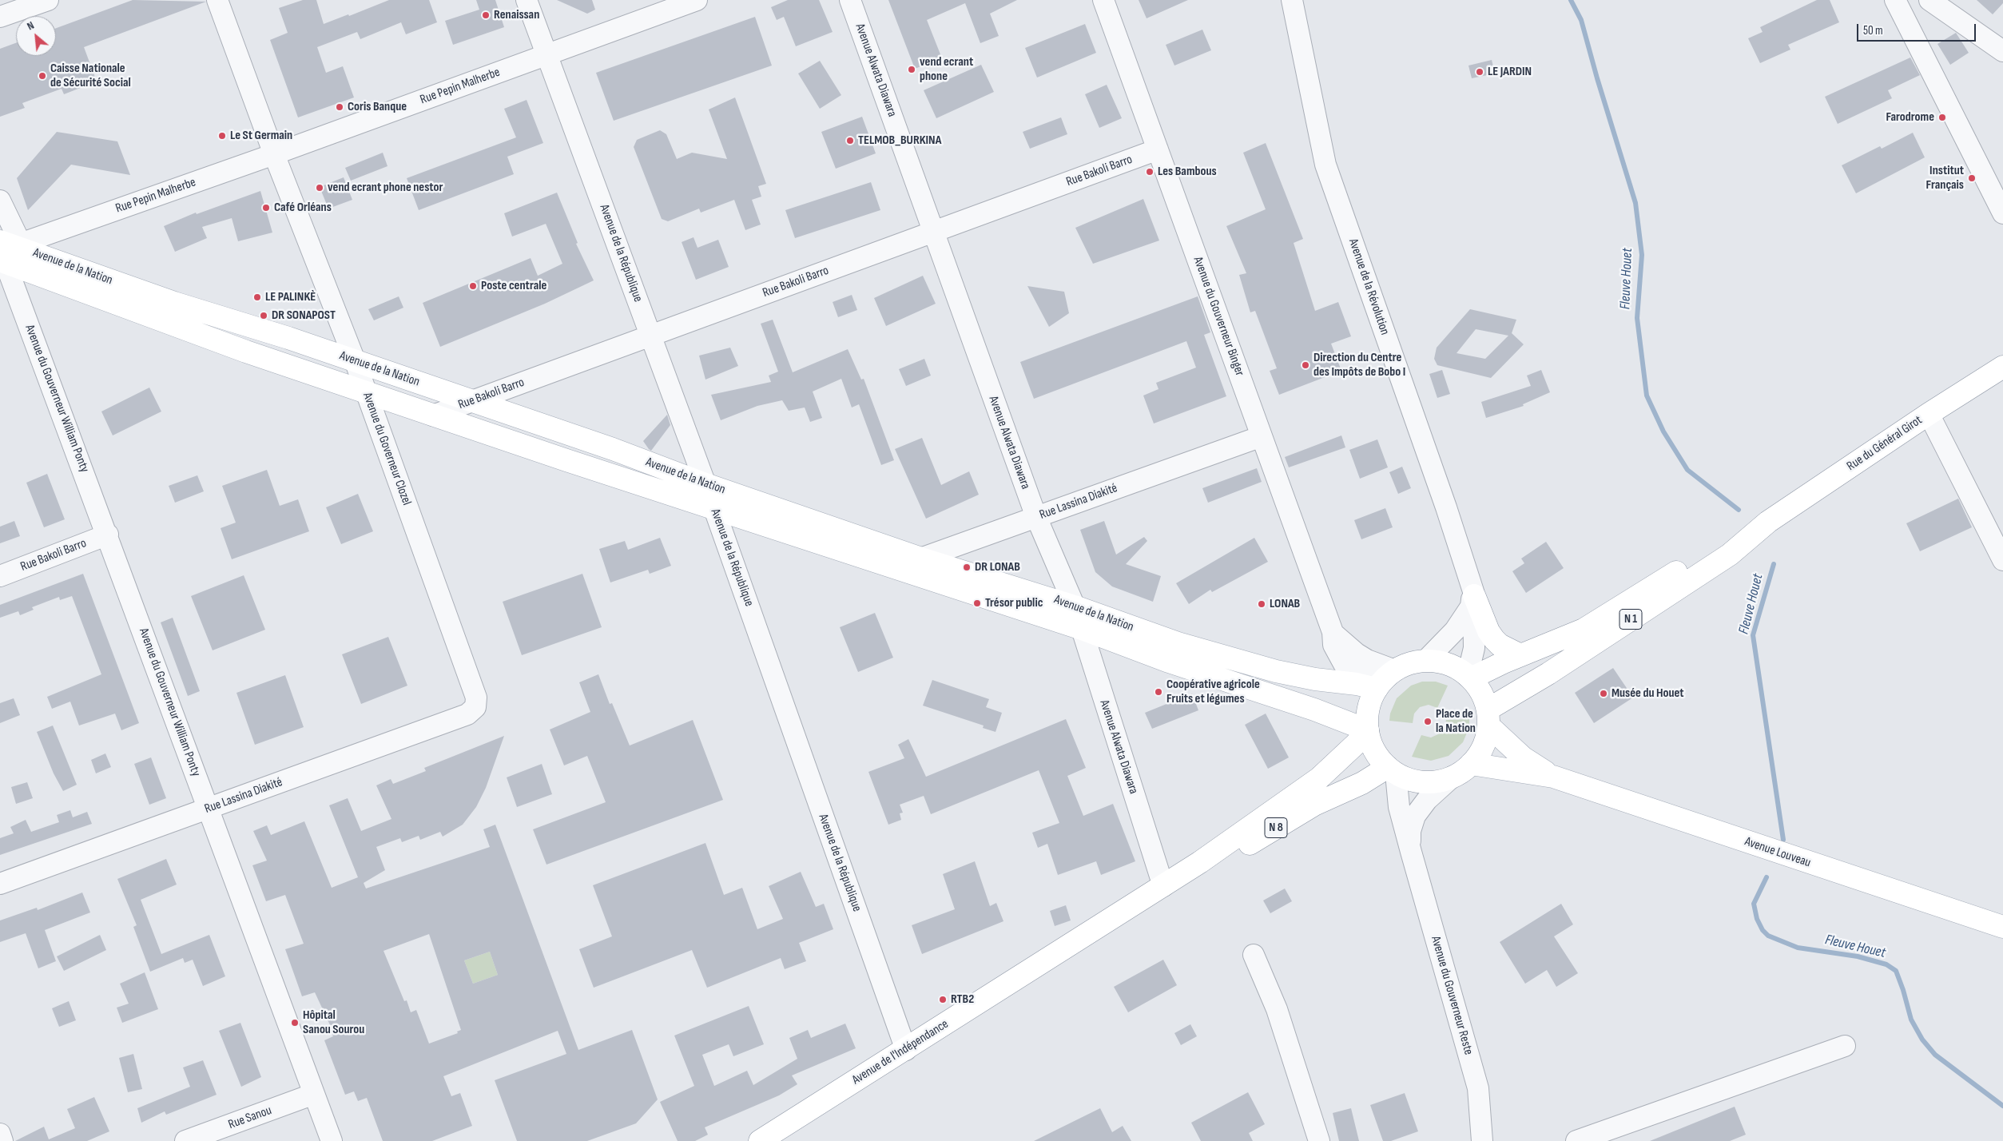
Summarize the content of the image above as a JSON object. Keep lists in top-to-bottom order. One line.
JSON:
{"streets":{"main road":["Avenue de la Nation","Rue du Général Girot","N 1","N 8","Avenue Louveau","Avenue de l'Indépendance"],"street":["Avenue Alwata Diawara","Rue Pepin Malherbe","Rue Bakoli Barro","Avenue de la République","Avenue de la Révolution","Avenue du Gouverneur Binger","Avenue du Gouverneur William Ponty","Avenue du Governeur Clozel","Rue Lassina Diakité","Avenue du Gouverneur Reste","Rue Sanou"]},"crossings":[["Avenue Alwata Diawara","Rue Bakoli Barro"],["Avenue Alwata Diawara","Avenue de la Nation"],["Avenue Alwata Diawara","Rue Lassina Diakité"],["Avenue Alwata Diawara","Avenue de l'Indépendance"],["Rue Pepin Malherbe","Avenue de la République"],["Rue Pepin Malherbe","Avenue de la Nation"],["Rue Pepin Malherbe","Avenue du Gouverneur William Ponty"],["Rue Pepin Malherbe","Avenue du Governeur Clozel"],["Rue Bakoli Barro","Avenue de la République"],["Rue Bakoli Barro","Avenue de la Nation"],["Rue Bakoli Barro","Avenue du Gouverneur Binger"],["Rue Bakoli Barro","Avenue du Gouverneur William Ponty"],["Avenue de la République","Avenue de la Nation"],["Avenue de la République","Avenue de l'Indépendance"],["Avenue de la Nation","Avenue de la Révolution"],["Avenue de la Nation","Avenue du Gouverneur Binger"],["Avenue de la Nation","Avenue du Gouverneur William Ponty"],["Avenue de la Nation","Avenue du Governeur Clozel"],["Avenue de la Nation","Rue Lassina Diakité"],["Avenue de la Nation","N 1"],["Avenue de la Nation","Avenue Louveau"],["Avenue de la Nation","Avenue du Gouverneur Reste"],["Avenue de la Nation","Avenue de l'Indépendance"],["Avenue de la Révolution","Avenue du Gouverneur Binger"],["Avenue de la Révolution","N 1"],["Avenue de la Révolution","Avenue Louveau"],["Avenue de la Révolution","Avenue du Gouverneur Reste"],["Avenue de la Révolution","Avenue de l'Indépendance"],["Avenue du Gouverneur Binger","Rue Lassina Diakité"],["Avenue du Gouverneur Binger","N 1"],["Avenue du Gouverneur Binger","Avenue Louveau"],["Avenue du Gouverneur Binger","Avenue du Gouverneur Reste"],["Avenue du Gouverneur Binger","Avenue de l'Indépendance"],["Avenue du Gouverneur William Ponty","Rue Lassina Diakité"],["Avenue du Gouverneur William Ponty","Rue Sanou"],["Rue du Général Girot","N 1"],["Avenue du Governeur Clozel","Rue Lassina Diakité"],["N 1","Avenue Louveau"],["N 1","Avenue du Gouverneur Reste"],["N 1","Avenue de l'Indépendance"],["Avenue Louveau","Avenue du Gouverneur Reste"],["Avenue Louveau","Avenue de l'Indépendance"],["Avenue du Gouverneur Reste","Avenue de l'Indépendance"]],"water":["Fleuve Houet"],"places":["Renaissan","vend ecrant phone","LE JARDIN","Caisse Nationale de Sécurité Social","Coris Banque","Farodrome","Le St Germain","TELMOB_BURKINA","Les Bambous","Institut Français","vend ecrant phone nestor","Café Orléans","Poste centrale","LE PALINKÈ","DR SONAPOST","Direction du Centre des Impôts de Bobo I","DR LONAB","Trésor public","LONAB","Coopérative agricole Fruits et légumes","Musée du Houet","Place de la Nation","RTB2","Hôpital Sanou Sourou"],"scale_bar":"50 m","north":"top left"}
